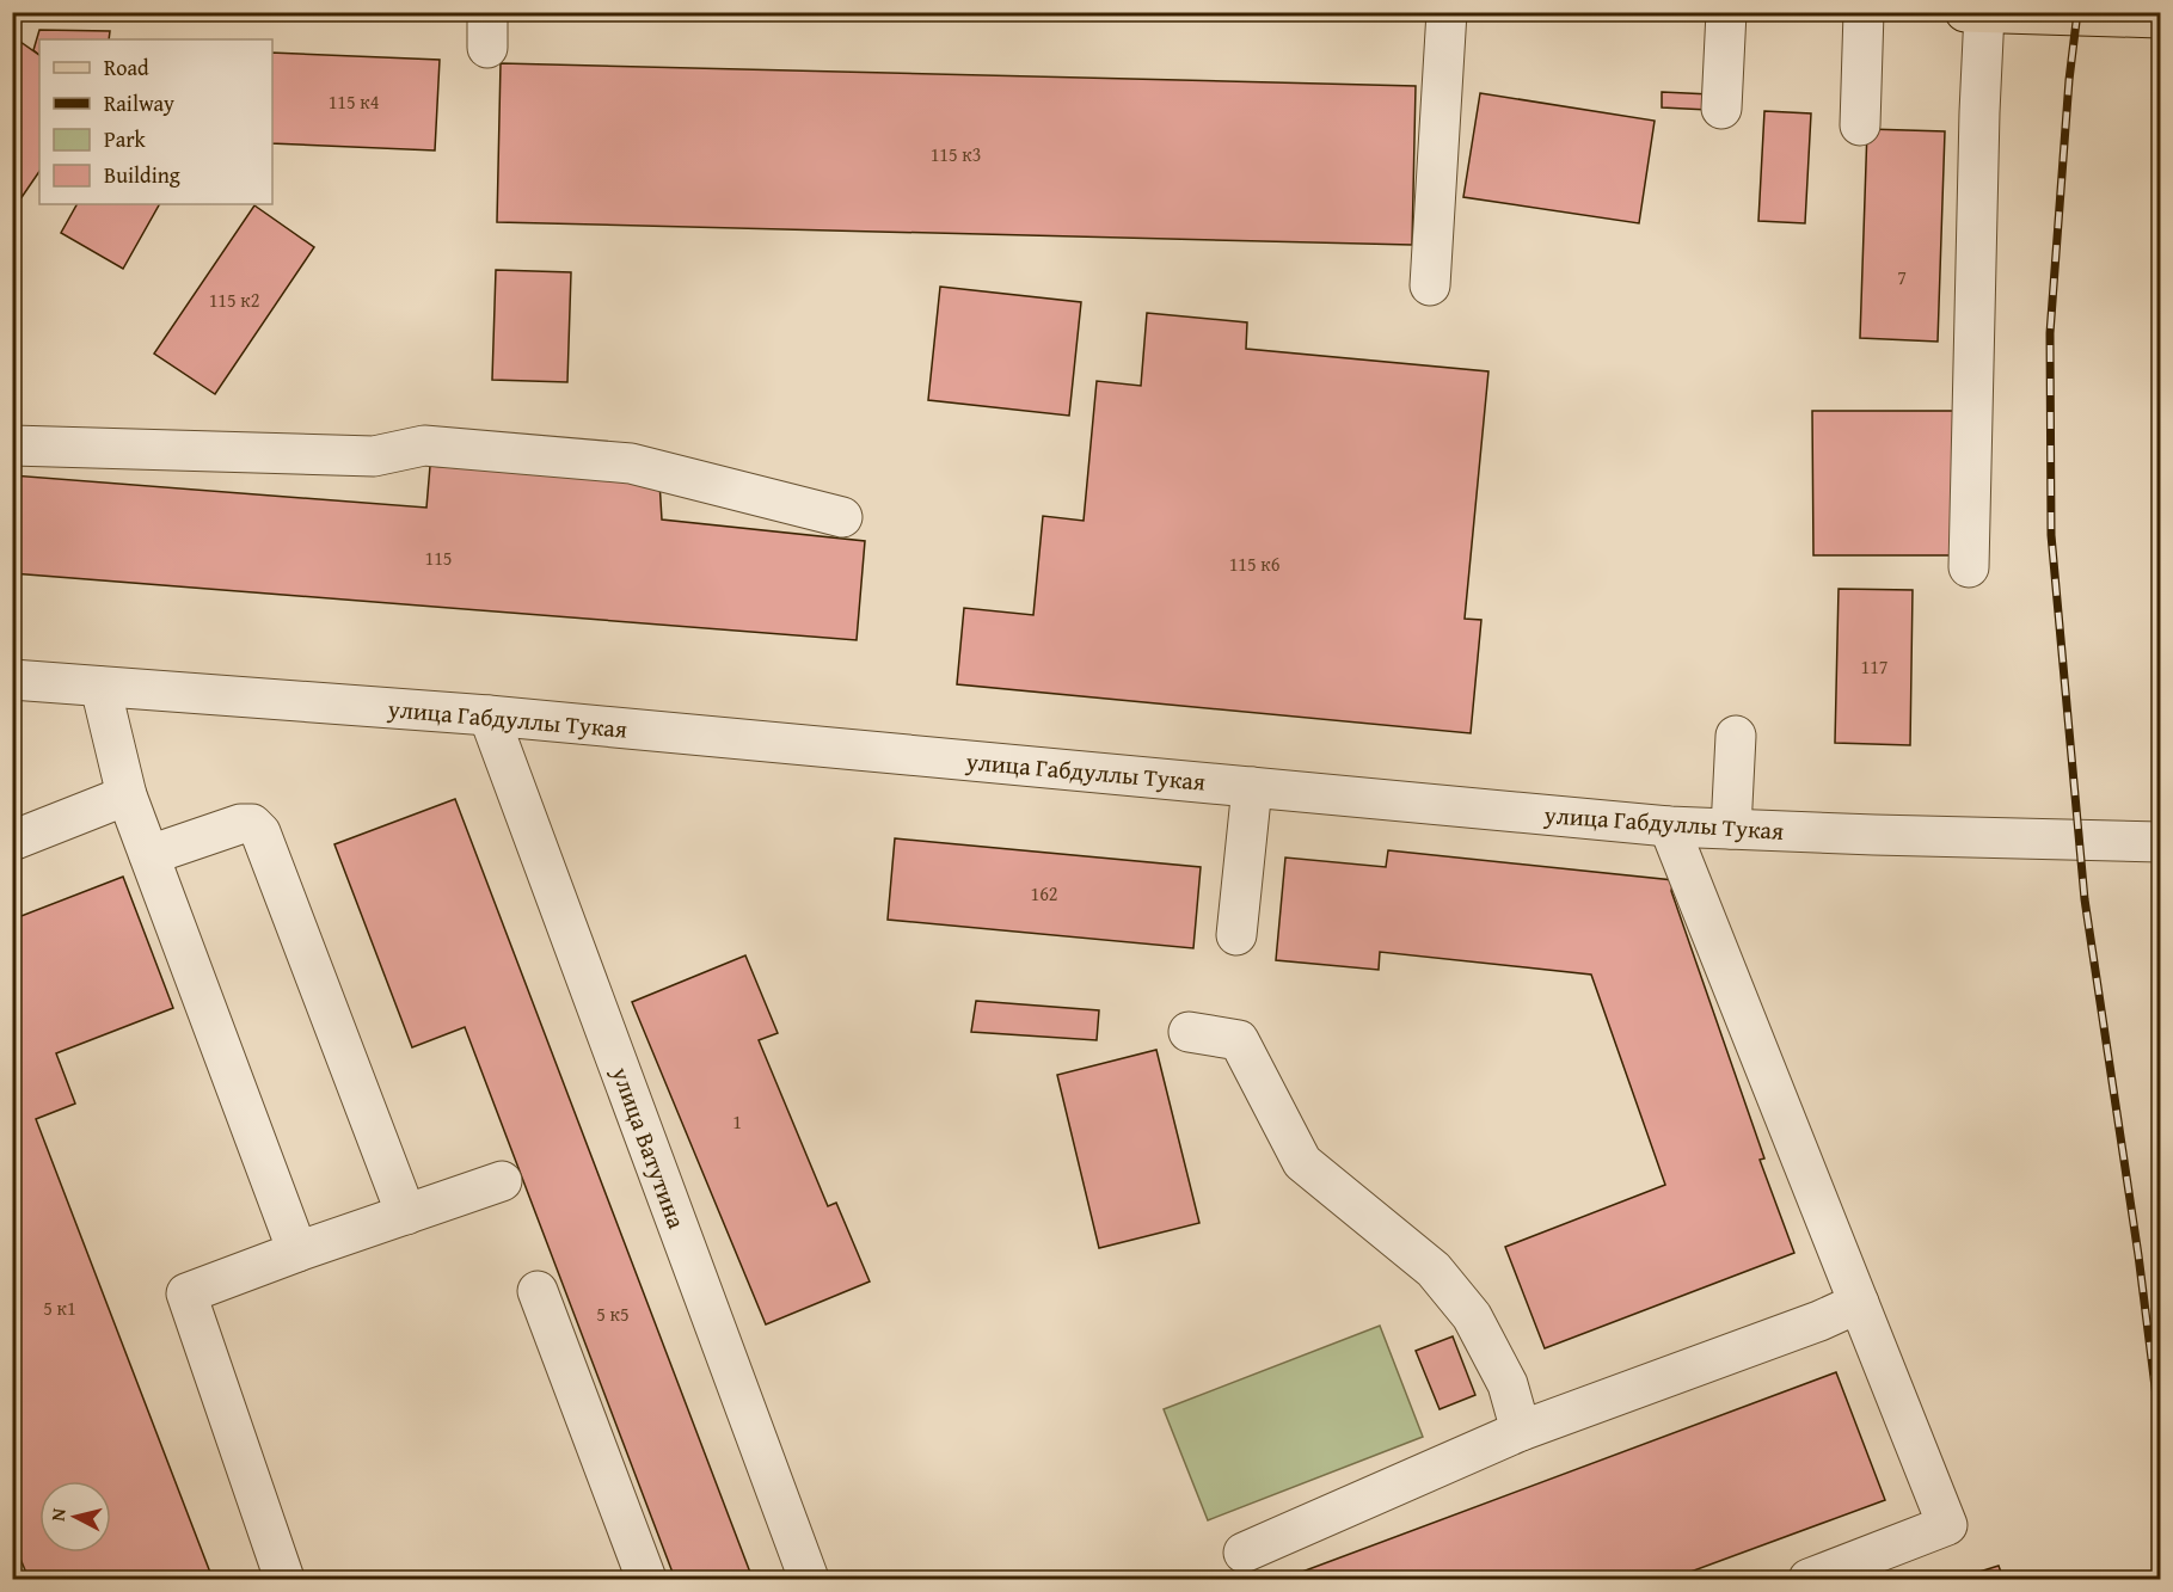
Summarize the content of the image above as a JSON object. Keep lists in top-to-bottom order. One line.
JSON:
{"streets":{"street":["улица Габдуллы Тукая","улица Ватутина"]},"crossings":[["улица Габдуллы Тукая","улица Ватутина"]],"house_numbers":["115 к4","115 к3","7","115 к2","115","115 к6","117","162","1","5 к1","5 к5"],"legend":["Road","Railway","Park","Building"],"north":"left"}
